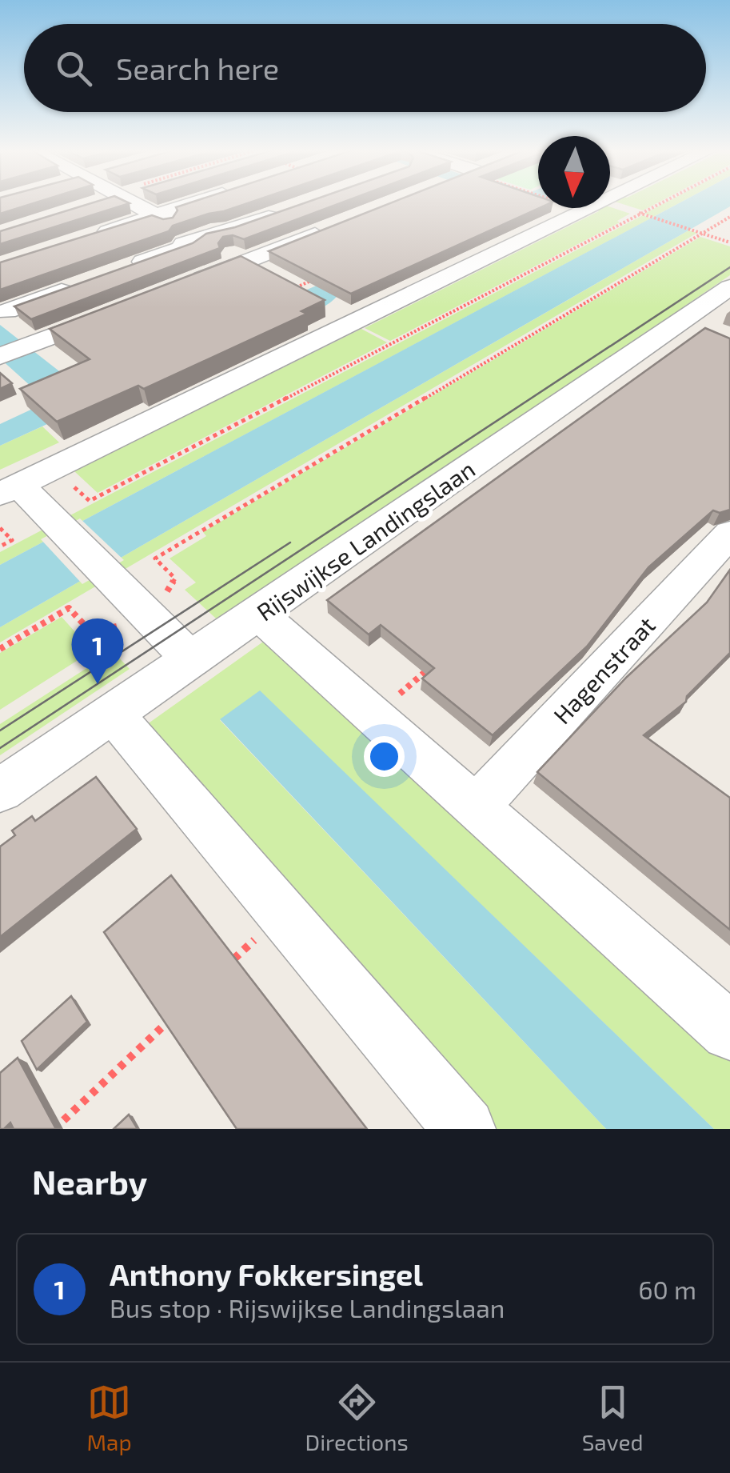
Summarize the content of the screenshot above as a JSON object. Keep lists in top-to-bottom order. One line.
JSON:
{"streets":{"street":["Rijswijkse Landingslaan","Hagenstraat"]},"north":"bottom","page":{"search":"Search here","pins":"1","heading":"Nearby","list":[{"mark":"1","name":"Anthony Fokkersingel","note":"Bus stop · Rijswijkse Landingslaan","value":"60 m"}],"nav":["Map","Directions","Saved"]}}
